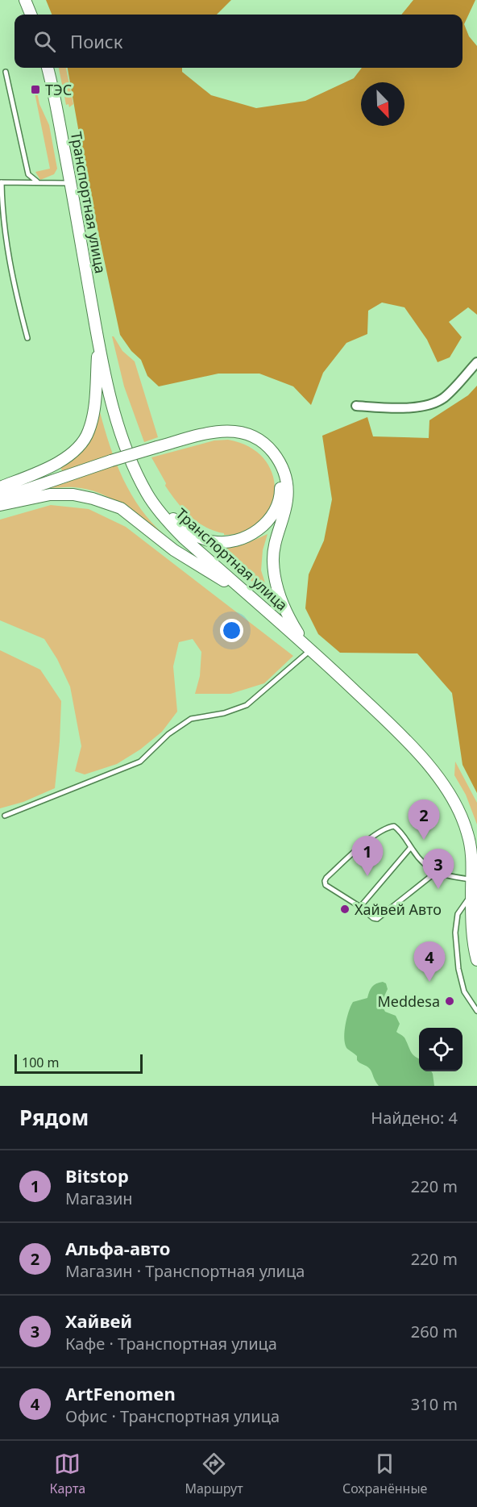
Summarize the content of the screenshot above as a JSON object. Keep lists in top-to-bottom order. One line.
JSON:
{"streets":{"main road":["Транспортная улица"]},"places":{"transit":["ТЭС"],"other":["Хайвей Авто","Meddesa"]},"scale_bar":"100 m","north":"bottom right","page":{"search":"Поиск","pins":["2","1","3","4"],"scale":"100 m","heading":["Рядом","Найдено: 4"],"list":[{"mark":"1","name":"Bitstop","note":"Магазин","value":"220 m"},{"mark":"2","name":"Альфа-авто","note":"Магазин · Транспортная улица","value":"220 m"},{"mark":"3","name":"Хайвей","note":"Кафе · Транспортная улица","value":"260 m"},{"mark":"4","name":"ArtFenomen","note":"Офис · Транспортная улица","value":"310 m"}],"nav":["Карта","Маршрут","Сохранённые"]}}
